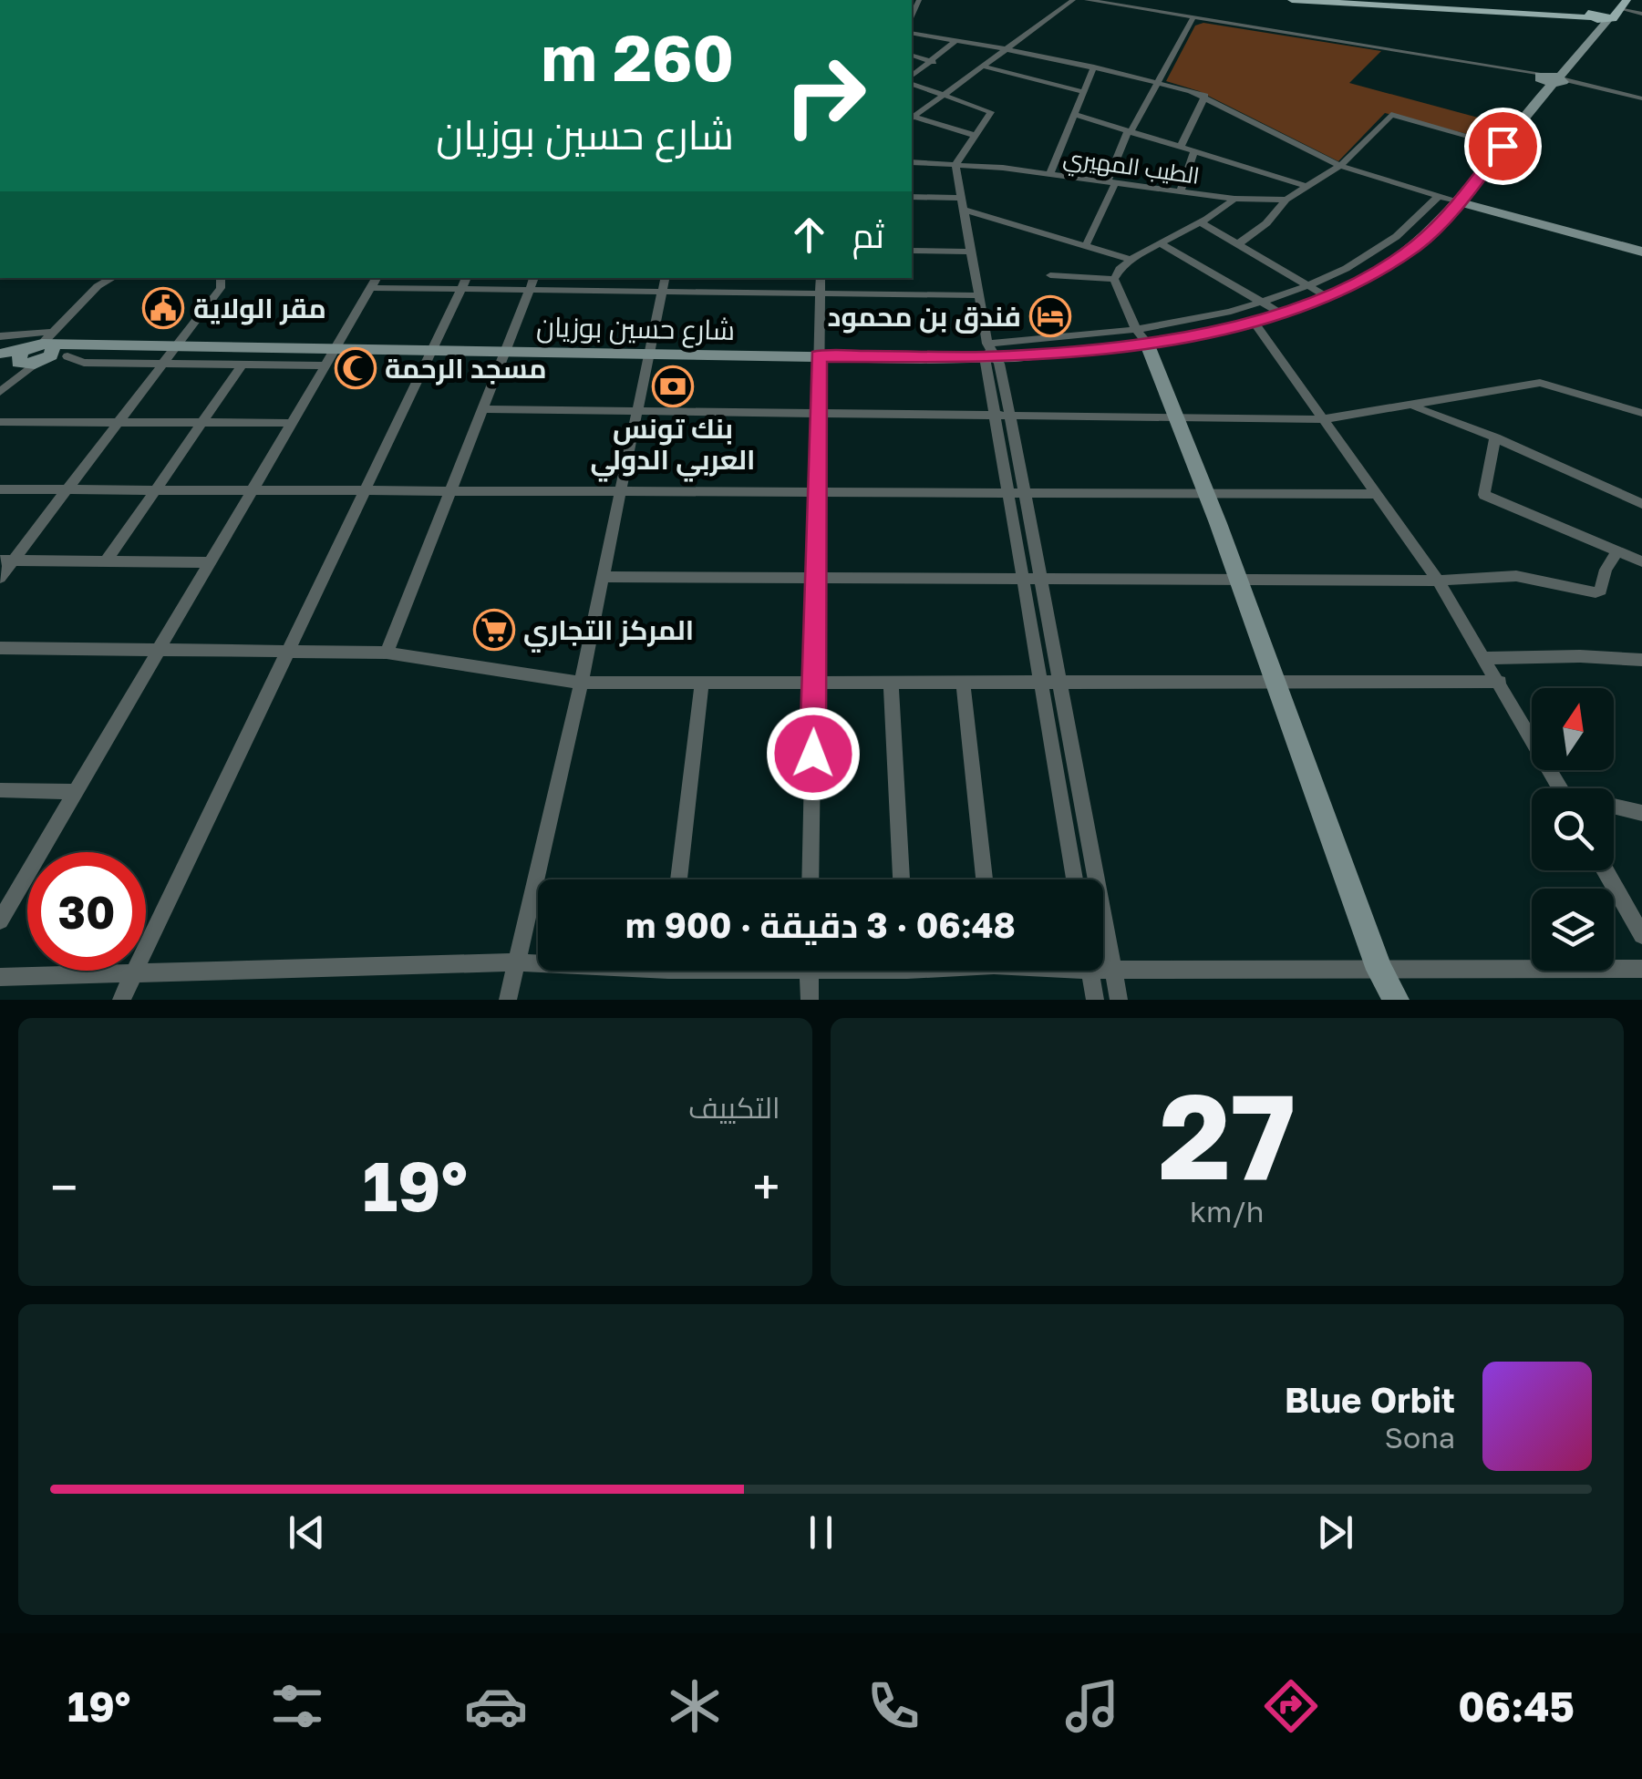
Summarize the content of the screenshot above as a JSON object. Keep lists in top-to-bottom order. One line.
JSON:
{"streets":{"main road":["شارع حسين بوزيان"],"street":["الطيب المهيري"]},"places":{"public building":["مقر الولاية"],"hotel":["فندق بن محمود"],"mosque":["مسجد الرحمة"],"bank":["بنك تونس العربي الدولي"],"supermarket":["المركز التجاري"]},"north":"top","page":{"turn":["260 m","شارع حسين بوزيان"],"then":"ثم","limit":"30","trip":"06:48 · 3 دقيقة · 900 m","tile":[["27","km/h"],"التكييف"],"heat":["−","19°","+"],"song":["Blue Orbit","Sona"],"tabs":["06:45","19°"]}}
